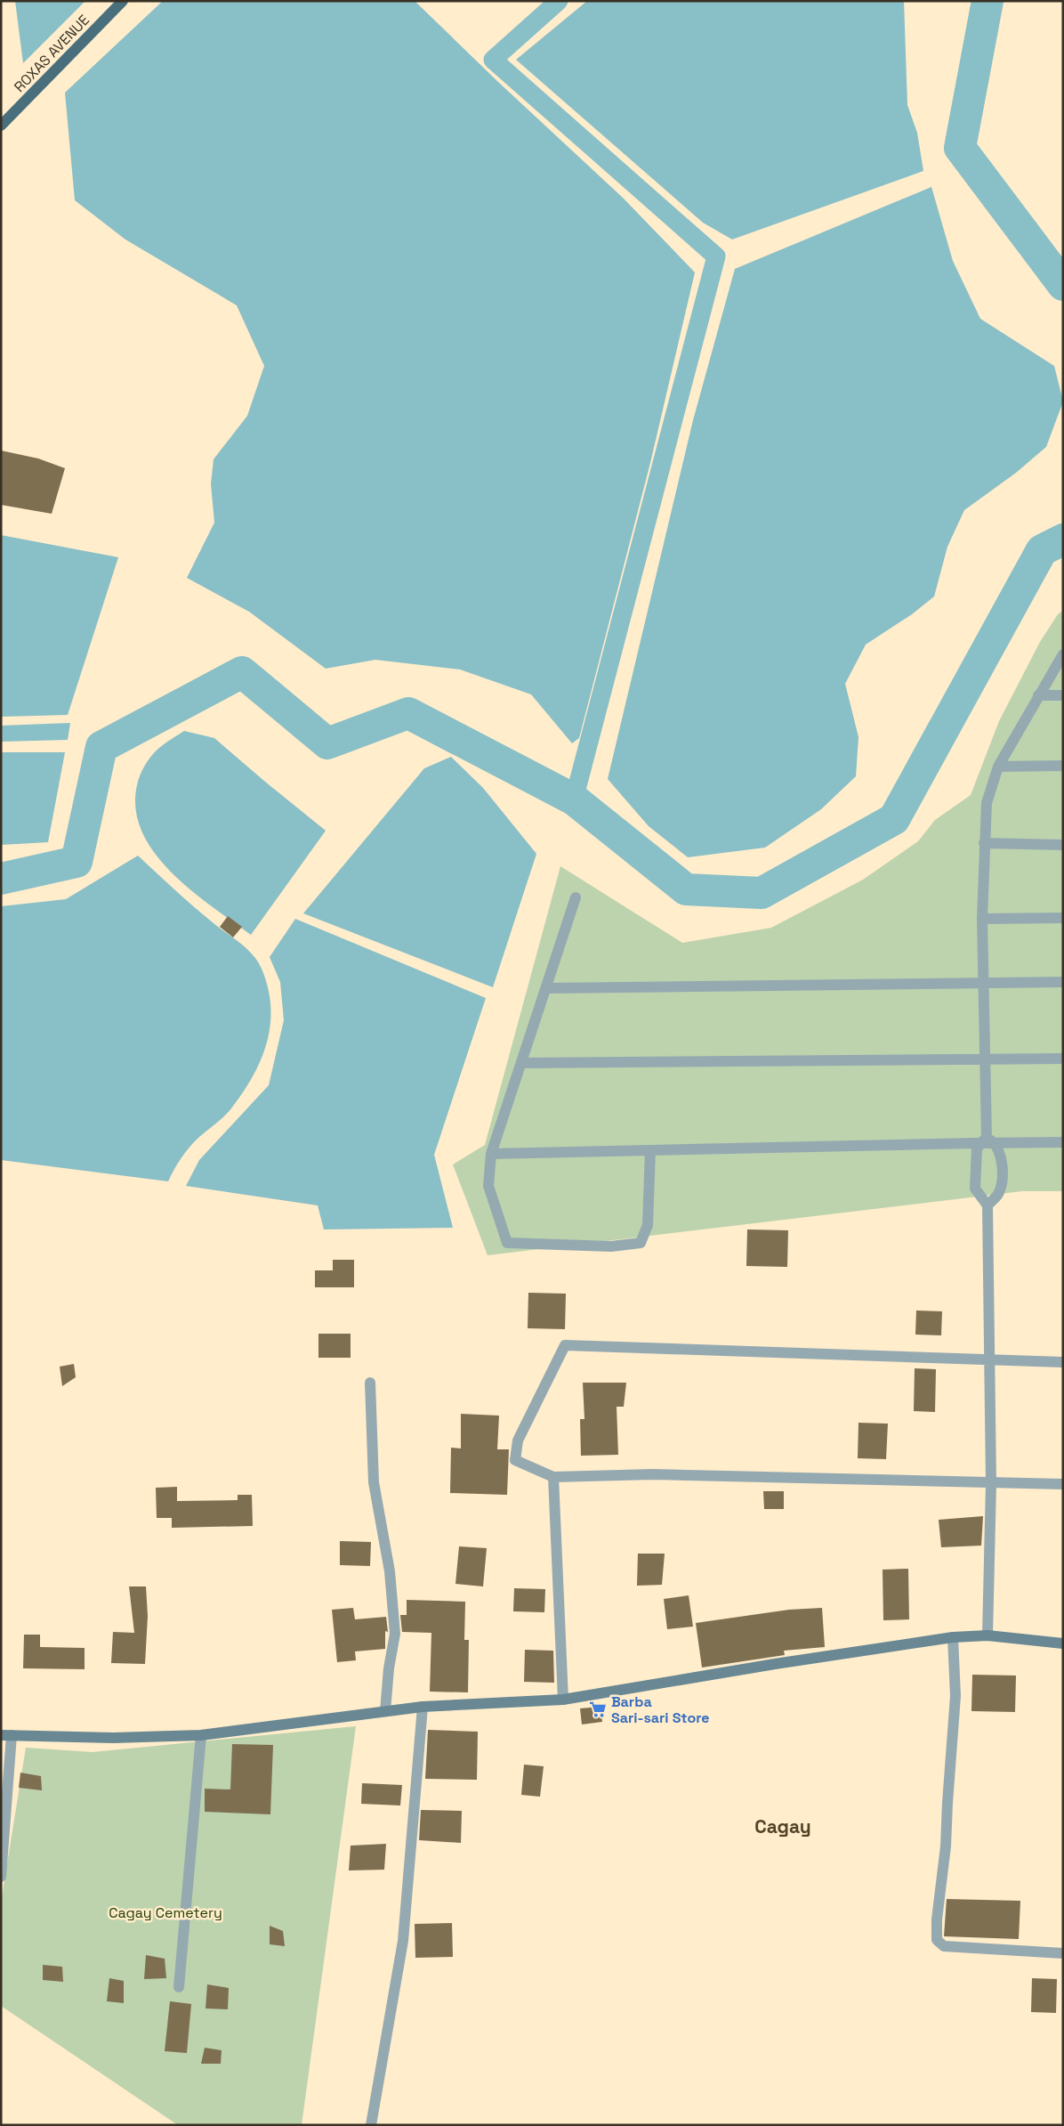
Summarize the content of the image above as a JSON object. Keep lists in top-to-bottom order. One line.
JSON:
{"streets":{"main road":["ROXAS AVENUE"]},"districts":["Cagay"],"parks":["Cagay Cemetery"],"places":{"supermarket":["Barba Sari-sari Store"]}}
